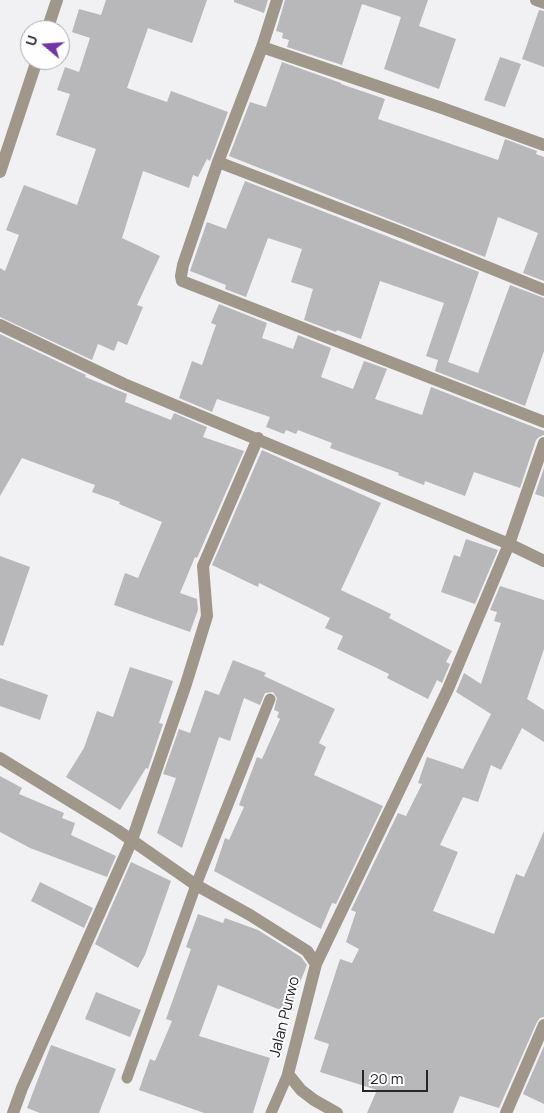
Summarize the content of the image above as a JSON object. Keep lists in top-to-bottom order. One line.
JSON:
{"streets":{"street":["Jalan Purwo"]},"scale_bar":"20 m","north":"left"}
